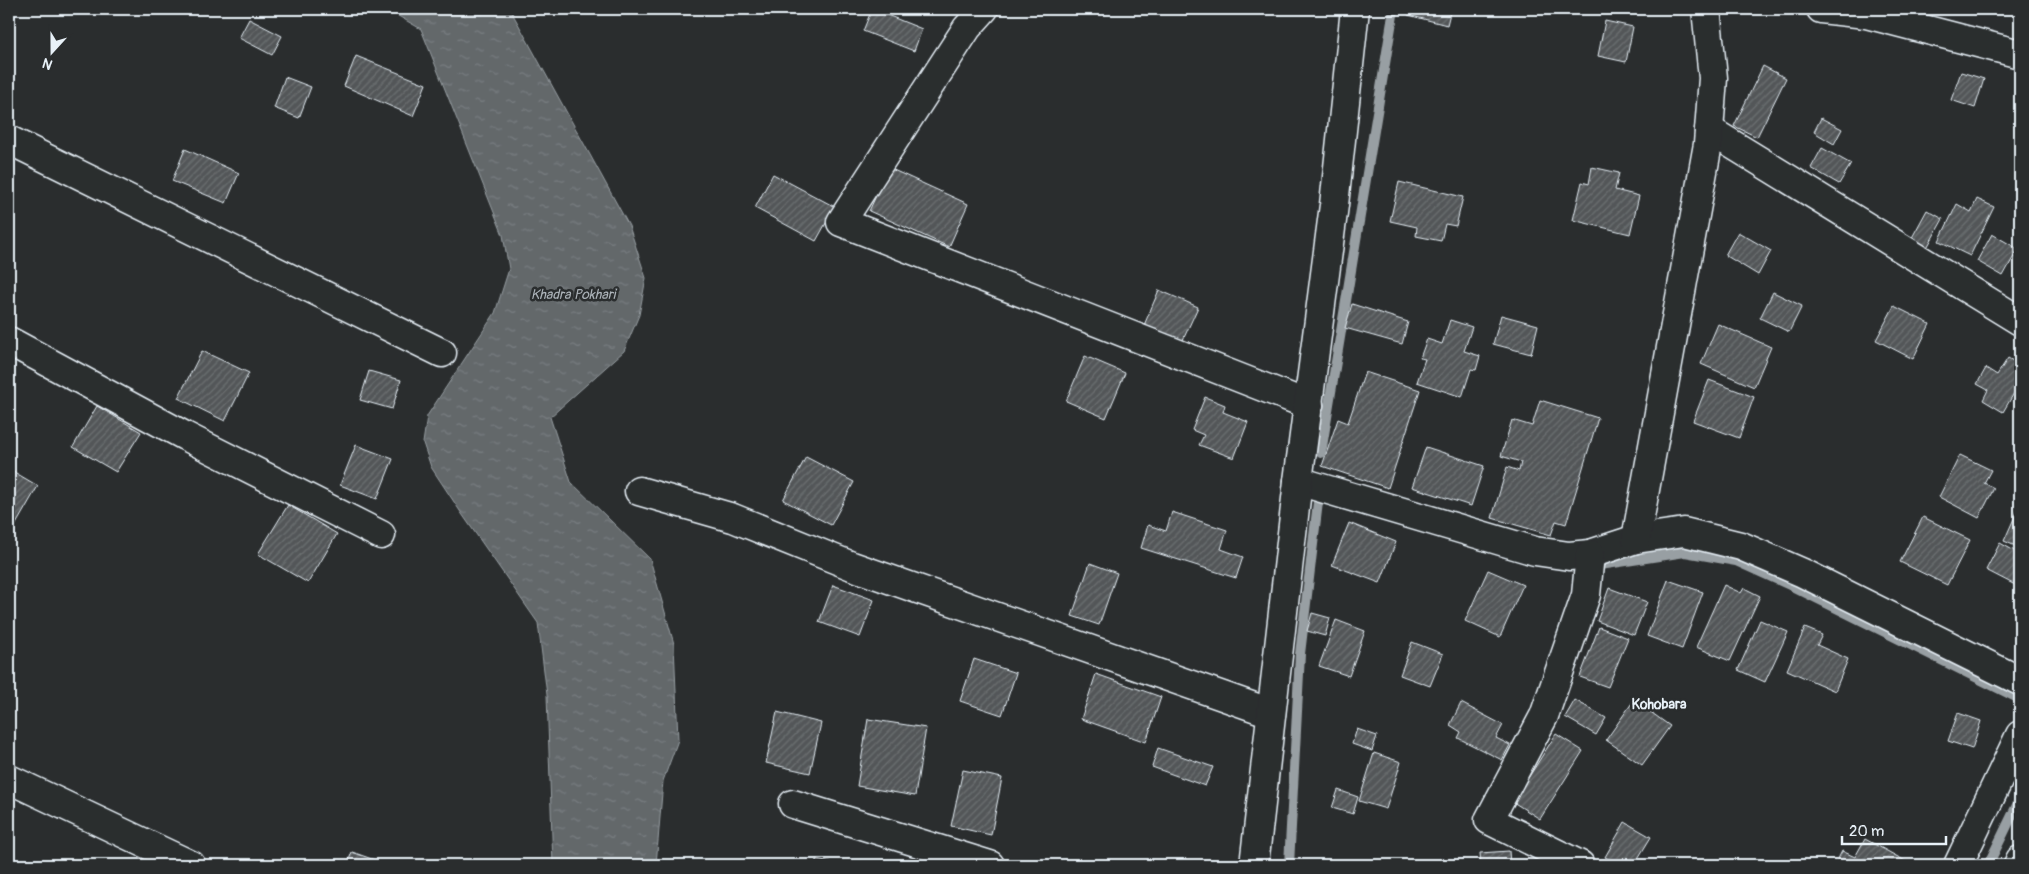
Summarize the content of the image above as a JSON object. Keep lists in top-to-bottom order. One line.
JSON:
{"districts":["Kohobara"],"water":["Khadra Pokhari"],"scale_bar":"20 m","north":"bottom"}
